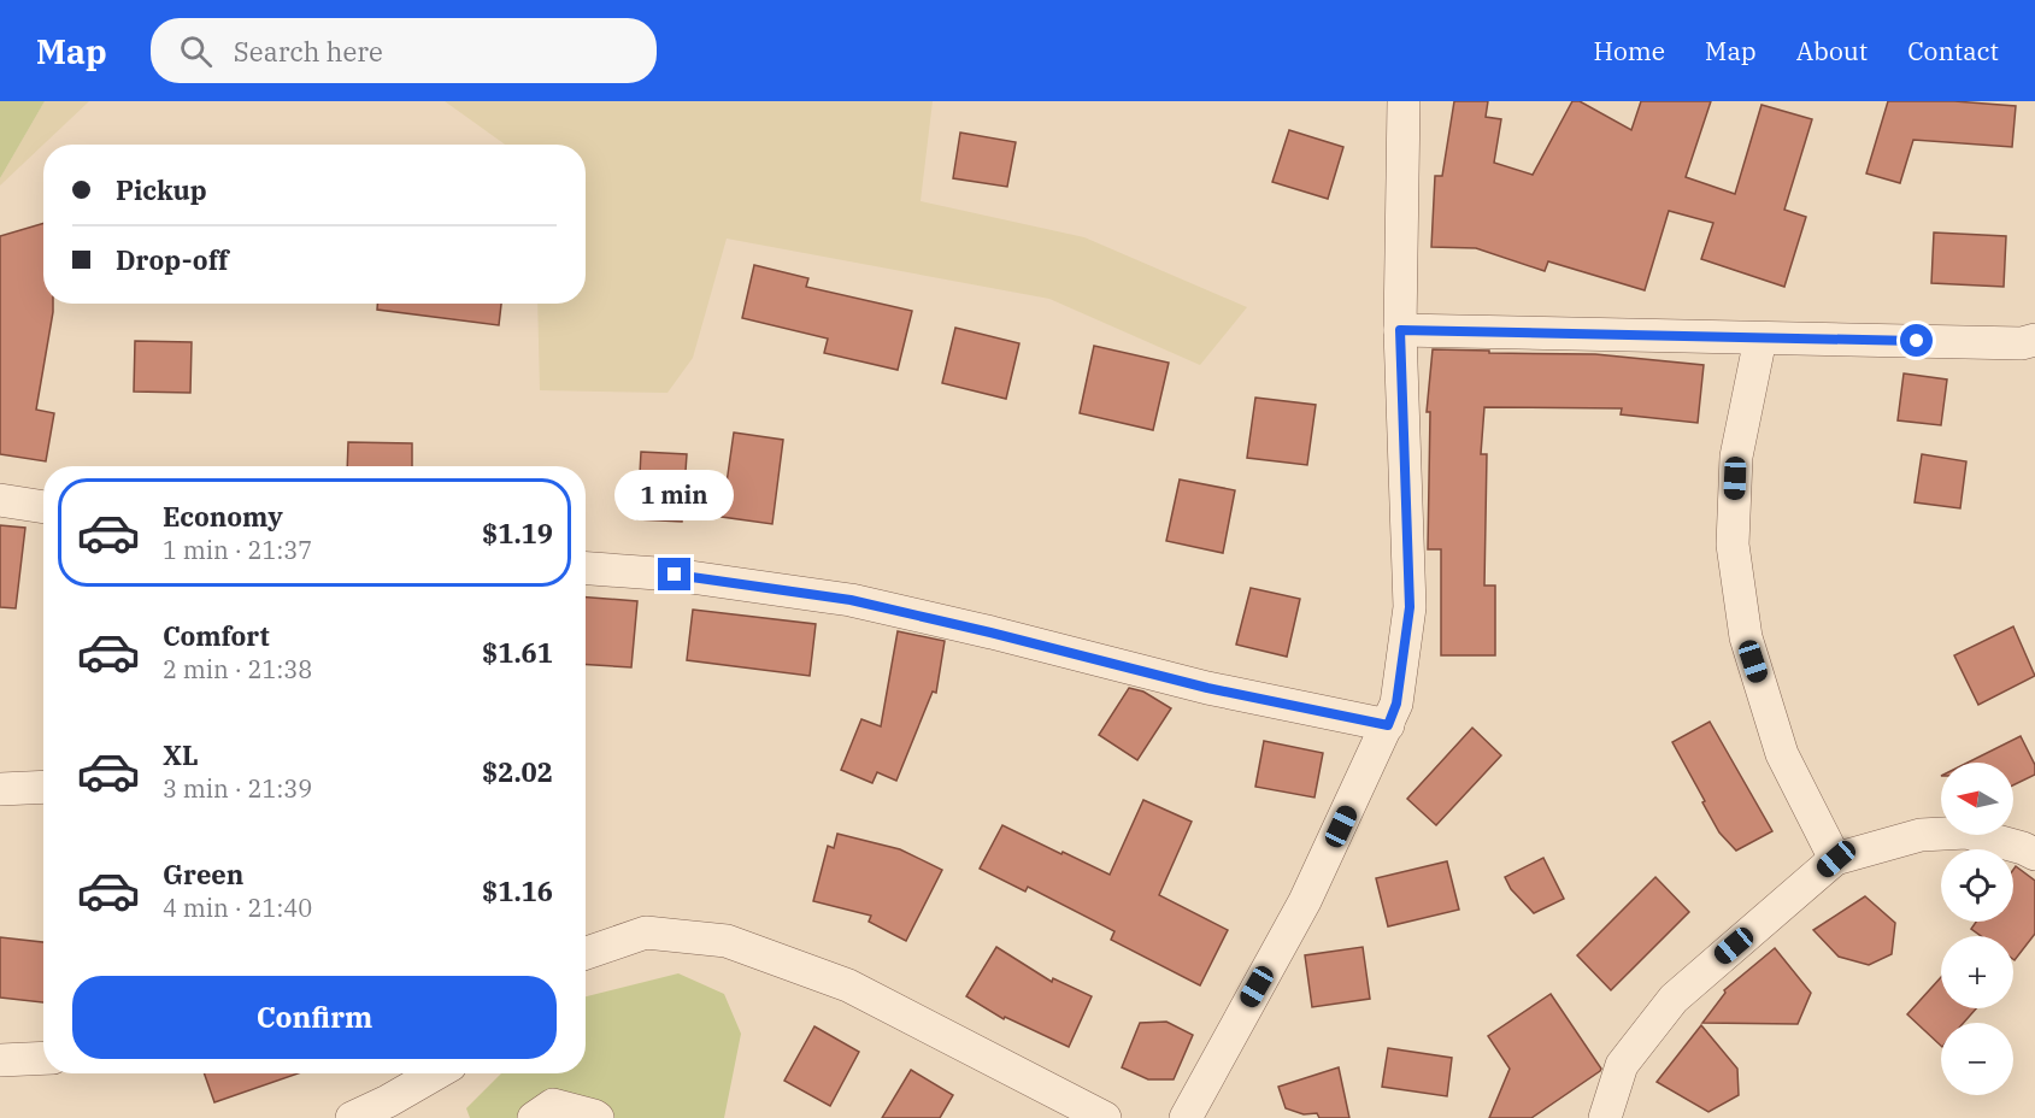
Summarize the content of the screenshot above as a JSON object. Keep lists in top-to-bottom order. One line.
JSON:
{"north":"left","page":{"header":"Map","search":"Search here","nav":["Home","Map","About","Contact"],"banner":["Pickup","Drop-off"],"bubble":"1 min","list":[{"name":"Economy","note":"1 min · 21:37","value":"$1.19"},{"name":"Comfort","note":"2 min · 21:38","value":"$1.61"},{"name":"XL","note":"3 min · 21:39","value":"$2.02"},{"name":"Green","note":"4 min · 21:40","value":"$1.16"}],"map_buttons":["+","−"],"buttons":"Confirm"}}
